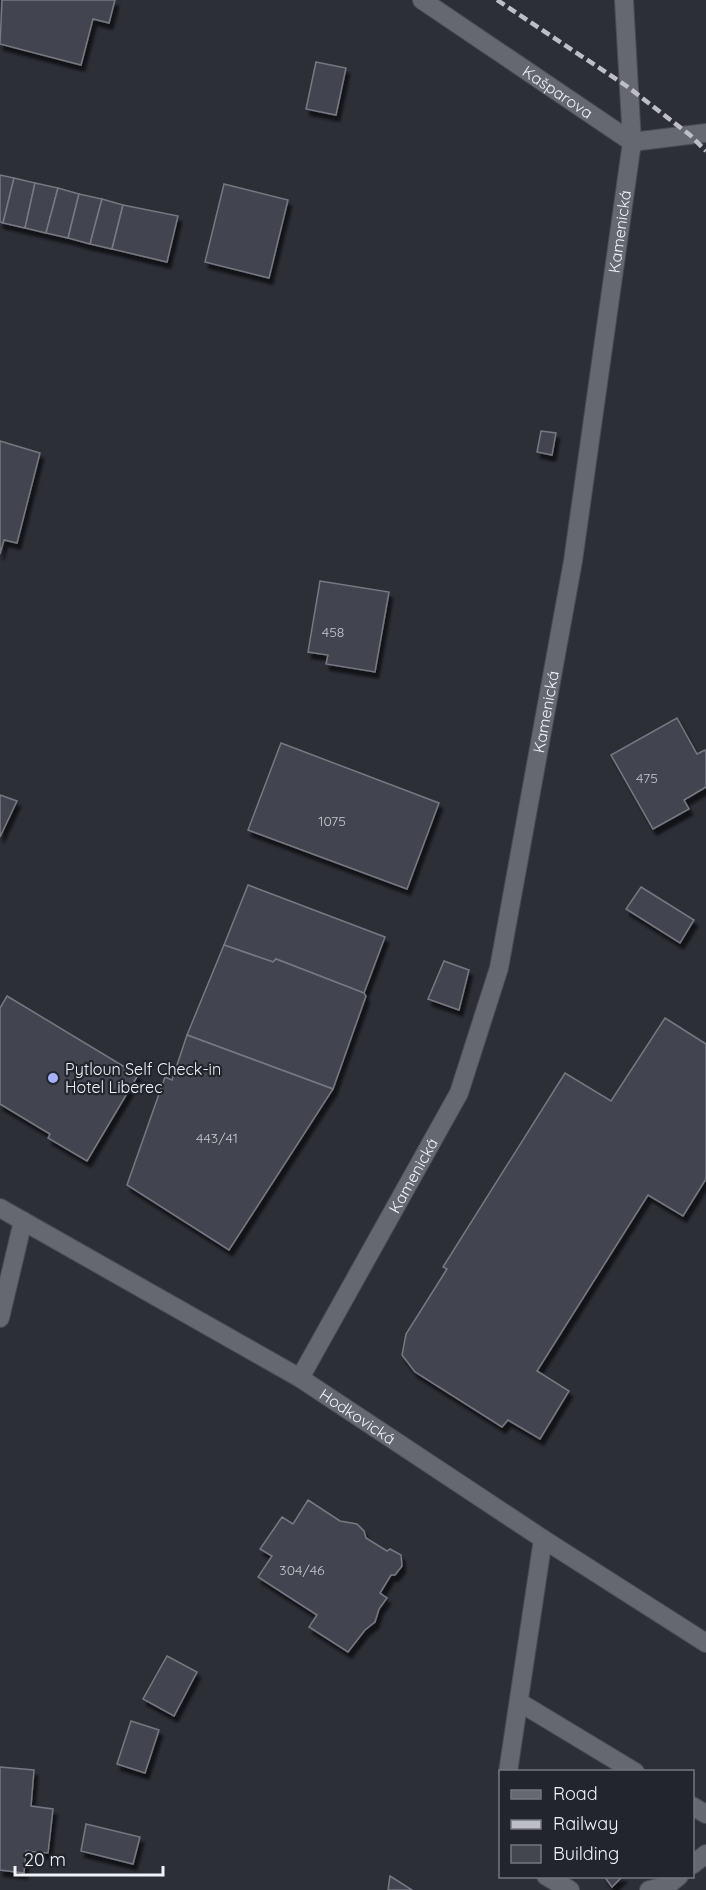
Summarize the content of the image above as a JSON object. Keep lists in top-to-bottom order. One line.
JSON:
{"streets":{"street":["Kašparova","Kamenická","Hodkovická"]},"crossings":[["Kašparova","Kamenická"],["Kamenická","Hodkovická"]],"places":["Pytloun Self Check-in Hotel Liberec"],"house_numbers":["458","475","1075","443/41","304/46"],"legend":["Road","Railway","Building"],"scale_bar":"20 m"}
